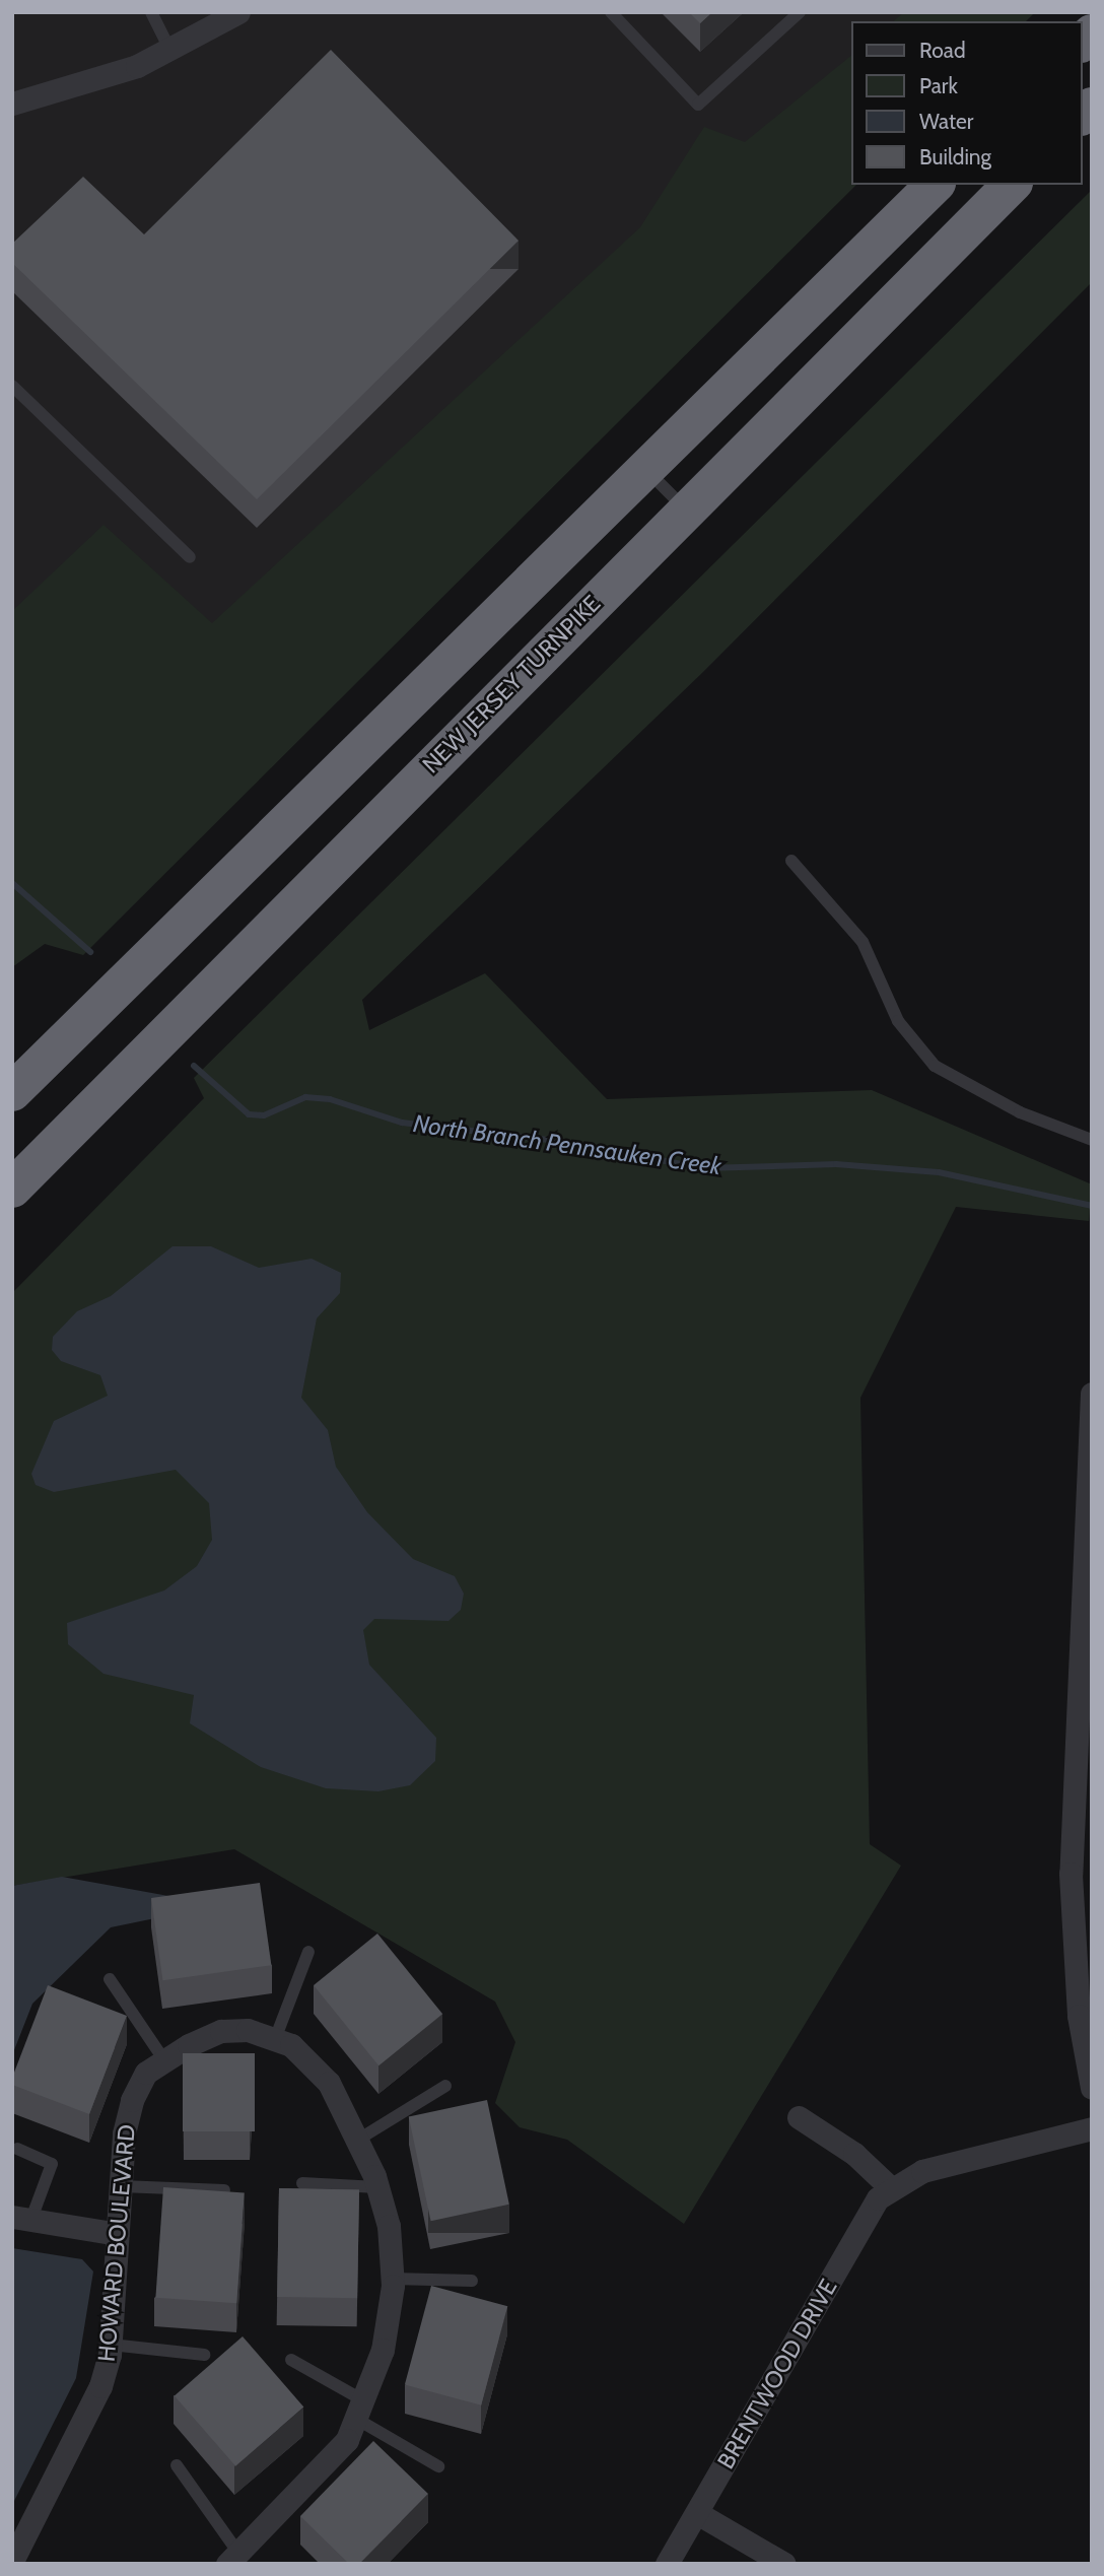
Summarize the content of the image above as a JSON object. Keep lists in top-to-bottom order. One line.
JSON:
{"streets":{"highway":["NEW JERSEY TURNPIKE"],"street":["HOWARD BOULEVARD","BRENTWOOD DRIVE"]},"water":["North Branch Pennsauken Creek"],"legend":["Road","Park","Water","Building"]}
